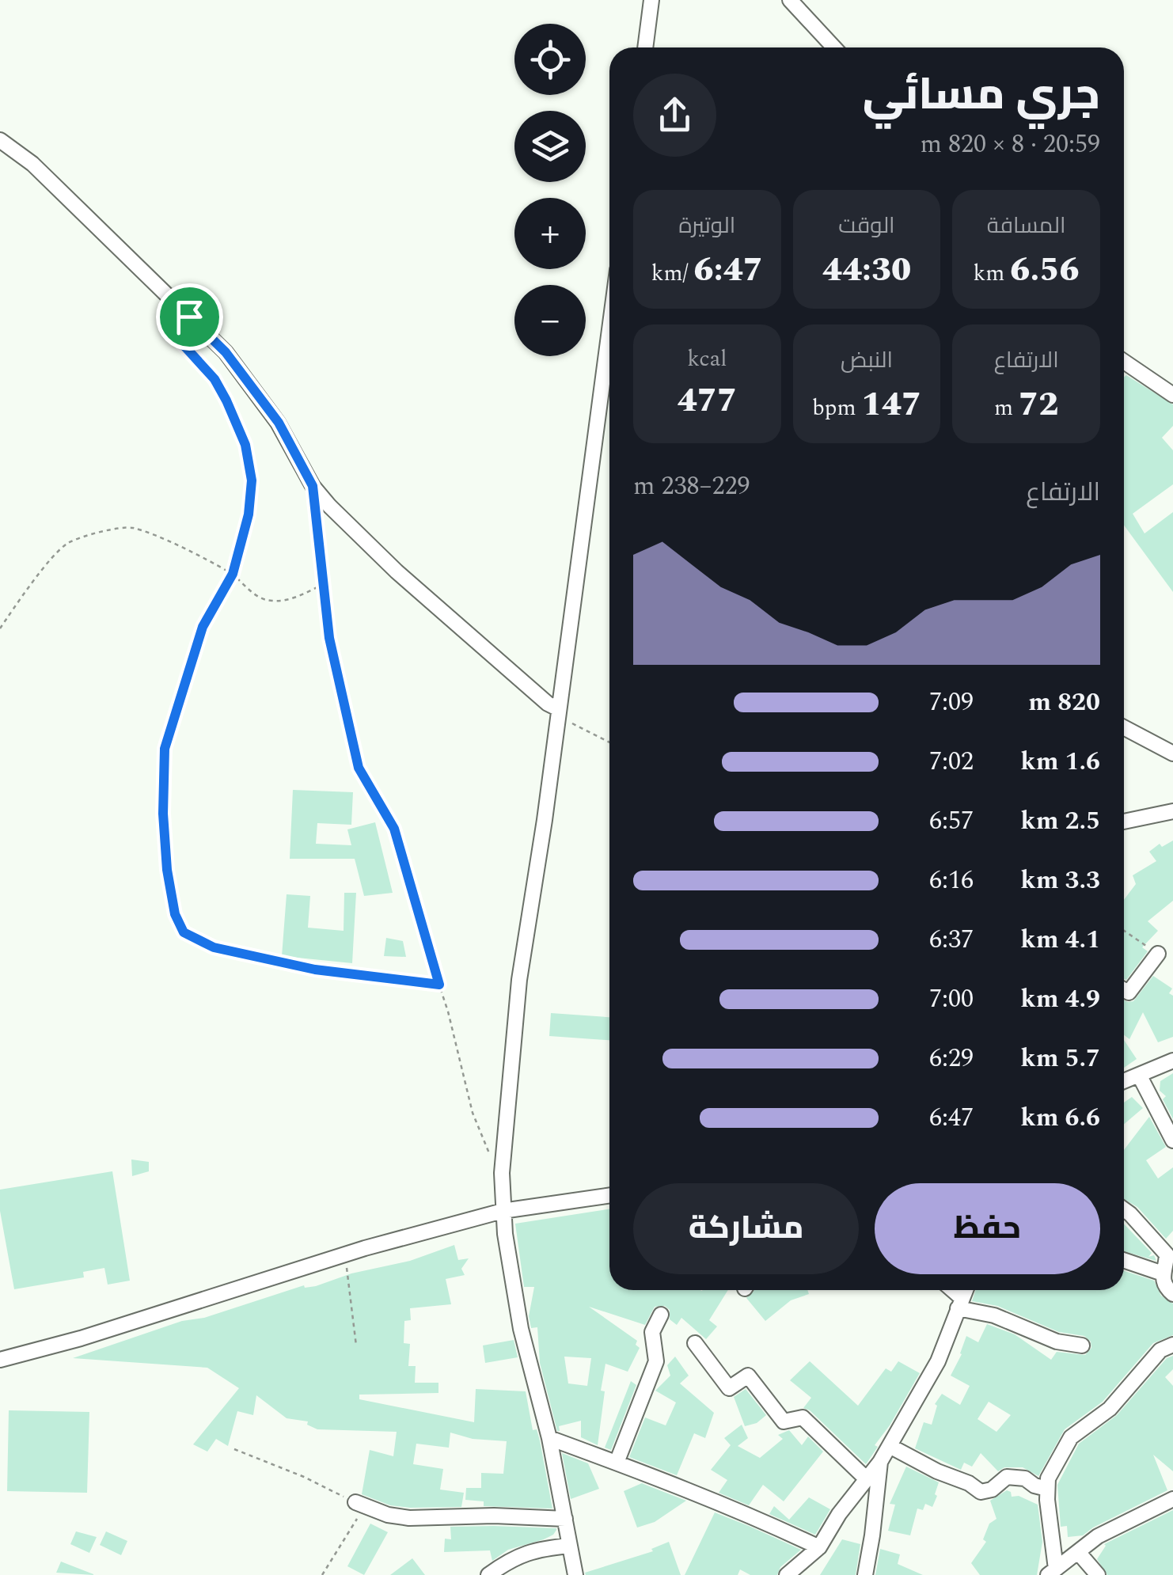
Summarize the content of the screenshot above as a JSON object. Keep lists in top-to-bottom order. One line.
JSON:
{"page":{"map_buttons":["+","−"],"heading":["جري مسائي","20:59 · 8 × 820 m"],"stats":[["المسافة","6.56 km"],["الوقت","44:30"],["الوتيرة","6:47 /km"],["الارتفاع","72 m"],["النبض","147 bpm"],["kcal","477"]],"chart":["الارتفاع","229–238 m"],"list":[{"name":"820 m","note":"7:09"},{"name":"1.6 km","note":"7:02"},{"name":"2.5 km","note":"6:57"},{"name":"3.3 km","note":"6:16"},{"name":"4.1 km","note":"6:37"},{"name":"4.9 km","note":"7:00"},{"name":"5.7 km","note":"6:29"},{"name":"6.6 km","note":"6:47"}],"buttons":["حفظ","مشاركة"]}}
